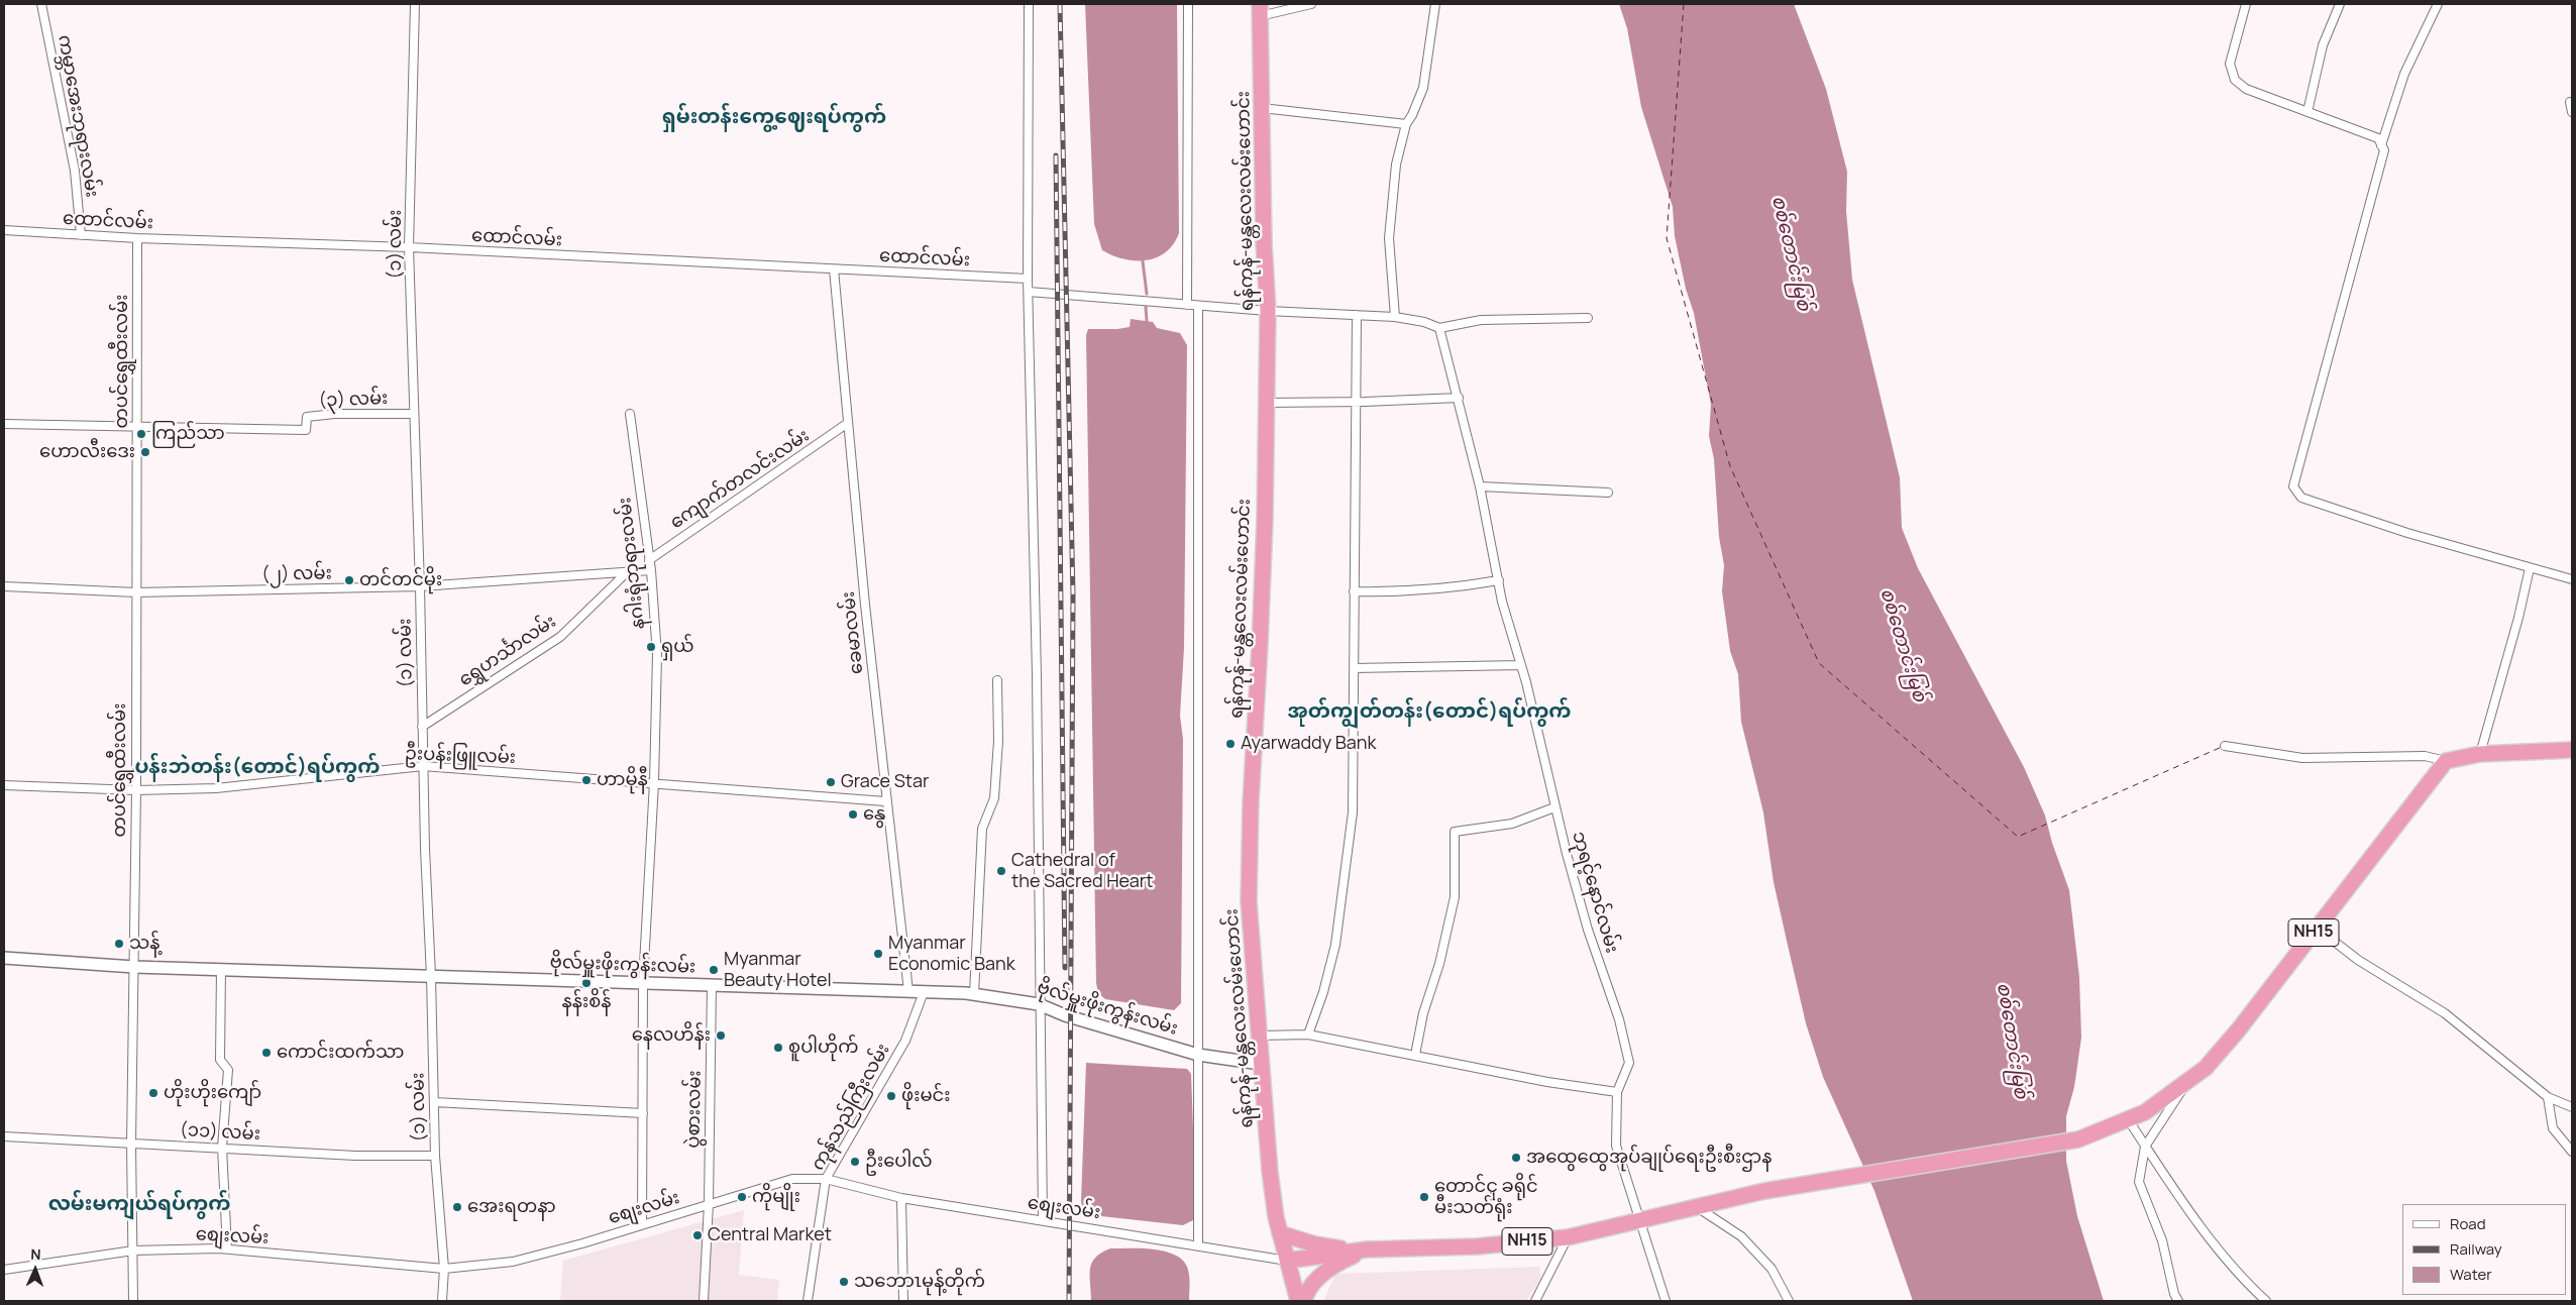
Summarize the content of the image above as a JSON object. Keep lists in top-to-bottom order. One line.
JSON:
{"streets":{"highway":["ရန်ကုန်-မန္တလေးလမ်းဟောင်း","NH15"],"street":["ကမ္ဘာအေးဘုရားလမ်း","ထောင်လမ်း","(၁) လမ်း","တပင်ရွှေထီးလမ်း","(၃) လမ်း","ကျောက်တလင်းလမ်း","နဂါးရုံဘုရားလမ်း","(၂) လမ်း","ခေမာလမ်း","ရွှေဟင်္သာလမ်း","ဦးပန်းဖြူလမ်း","ဘုရင့်နောင်လမ်း","ဗိုလ်မှူးဖိုးကွန်းလမ်း","ကုန်သည်ကြီးလမ်း","ပွဲစားလမ်း","(၁၁) လမ်း","စျေးလမ်း"]},"crossings":[["ကမ္ဘာအေးဘုရားလမ်း","ထောင်လမ်း"],["ရန်ကုန်-မန္တလေးလမ်းဟောင်း","NH15"],["ရန်ကုန်-မန္တလေးလမ်းဟောင်း","ဗိုလ်မှူးဖိုးကွန်းလမ်း"],["ရန်ကုန်-မန္တလေးလမ်းဟောင်း","စျေးလမ်း"],["ထောင်လမ်း","(၁) လမ်း"],["ထောင်လမ်း","တပင်ရွှေထီးလမ်း"],["ထောင်လမ်း","ခေမာလမ်း"],["(၁) လမ်း","(၃) လမ်း"],["(၁) လမ်း","(၂) လမ်း"],["(၁) လမ်း","ရွှေဟင်္သာလမ်း"],["(၁) လမ်း","ဦးပန်းဖြူလမ်း"],["(၁) လမ်း","ဗိုလ်မှူးဖိုးကွန်းလမ်း"],["(၁) လမ်း","(၁၁) လမ်း"],["(၁) လမ်း","စျေးလမ်း"],["တပင်ရွှေထီးလမ်း","(၃) လမ်း"],["တပင်ရွှေထီးလမ်း","(၂) လမ်း"],["တပင်ရွှေထီးလမ်း","ဦးပန်းဖြူလမ်း"],["တပင်ရွှေထီးလမ်း","ဗိုလ်မှူးဖိုးကွန်းလမ်း"],["တပင်ရွှေထီးလမ်း","(၁၁) လမ်း"],["တပင်ရွှေထီးလမ်း","စျေးလမ်း"],["ကျောက်တလင်းလမ်း","နဂါးရုံဘုရားလမ်း"],["ကျောက်တလင်းလမ်း","ခေမာလမ်း"],["နဂါးရုံဘုရားလမ်း","(၂) လမ်း"],["နဂါးရုံဘုရားလမ်း","ဦးပန်းဖြူလမ်း"],["နဂါးရုံဘုရားလမ်း","ဗိုလ်မှူးဖိုးကွန်းလမ်း"],["နဂါးရုံဘုရားလမ်း","စျေးလမ်း"],["(၂) လမ်း","ရွှေဟင်္သာလမ်း"],["ခေမာလမ်း","ဦးပန်းဖြူလမ်း"],["ခေမာလမ်း","ဗိုလ်မှူးဖိုးကွန်းလမ်း"],["ဘုရင့်နောင်လမ်း","NH15"],["NH15","စျေးလမ်း"],["ဗိုလ်မှူးဖိုးကွန်းလမ်း","ကုန်သည်ကြီးလမ်း"],["ဗိုလ်မှူးဖိုးကွန်းလမ်း","ပွဲစားလမ်း"],["ကုန်သည်ကြီးလမ်း","စျေးလမ်း"],["ပွဲစားလမ်း","စျေးလမ်း"]],"districts":["ရှမ်းတန်းကွေ့ဈေးရပ်ကွက်","အုတ်ကျွတ်တန်း(တောင်)ရပ်ကွက်","ပန်းဘဲတန်း(တောင်)ရပ်ကွက်","လမ်းမကျယ်ရပ်ကွက်"],"water":["စစ်တောင်းမြစ်"],"places":["ကြည်သာ","ဟောလီးဒေး","တင်တင်မိုး","ရှယ်","Ayarwaddy Bank","ဟာမိုနီ","Grace Star","နွေ","Cathedral of the Sacred Heart","သန့်","Myanmar Economic Bank","Myanmar Beauty Hotel","နန်းစိန်","နေလဟိန်း","စူပါဟိုက်","ကောင်းထက်သာ","ဟိုးဟိုးကျော်","ဖိုးမင်း","အထွေထွေအုပ်ချုပ်ရေးဦးစီးဌာန","ဦးပေါလ်","ကိုမျိုး","တောင်ငူ ခရိုင် မီးသတ်ရုံး","အေးရတနာ","Central Market","သဘောၤမုန့်တိုက်"],"legend":["Road","Railway","Water"],"north":"top"}
